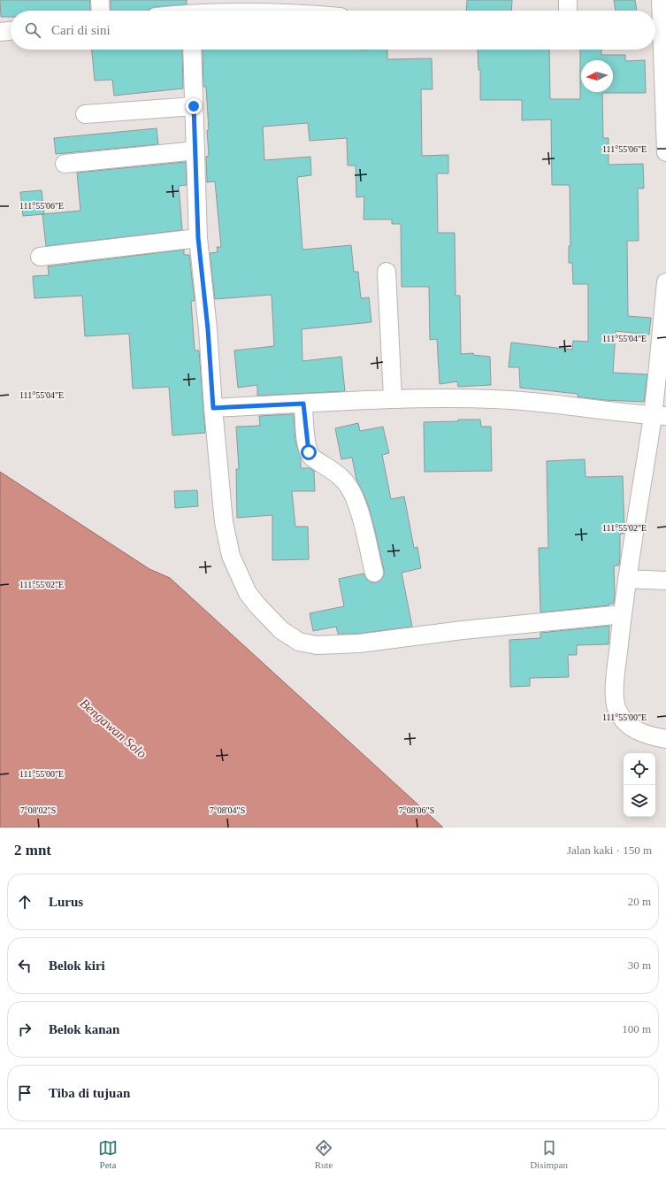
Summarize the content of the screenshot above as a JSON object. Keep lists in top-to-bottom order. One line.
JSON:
{"water":["Bengawan Solo"],"north":"left","page":{"search":"Cari di sini","heading":["2 mnt","Jalan kaki · 150 m"],"list":[["Lurus","20 m"],["Belok kiri","30 m"],["Belok kanan","100 m"],"Tiba di tujuan"],"nav":["Peta","Rute","Disimpan"]},"coordinates":["111°55'06\"E","111°55'04\"E","111°55'02\"E","111°55'00\"E","7°08'02\"S","7°08'04\"S","7°08'06\"S"]}
